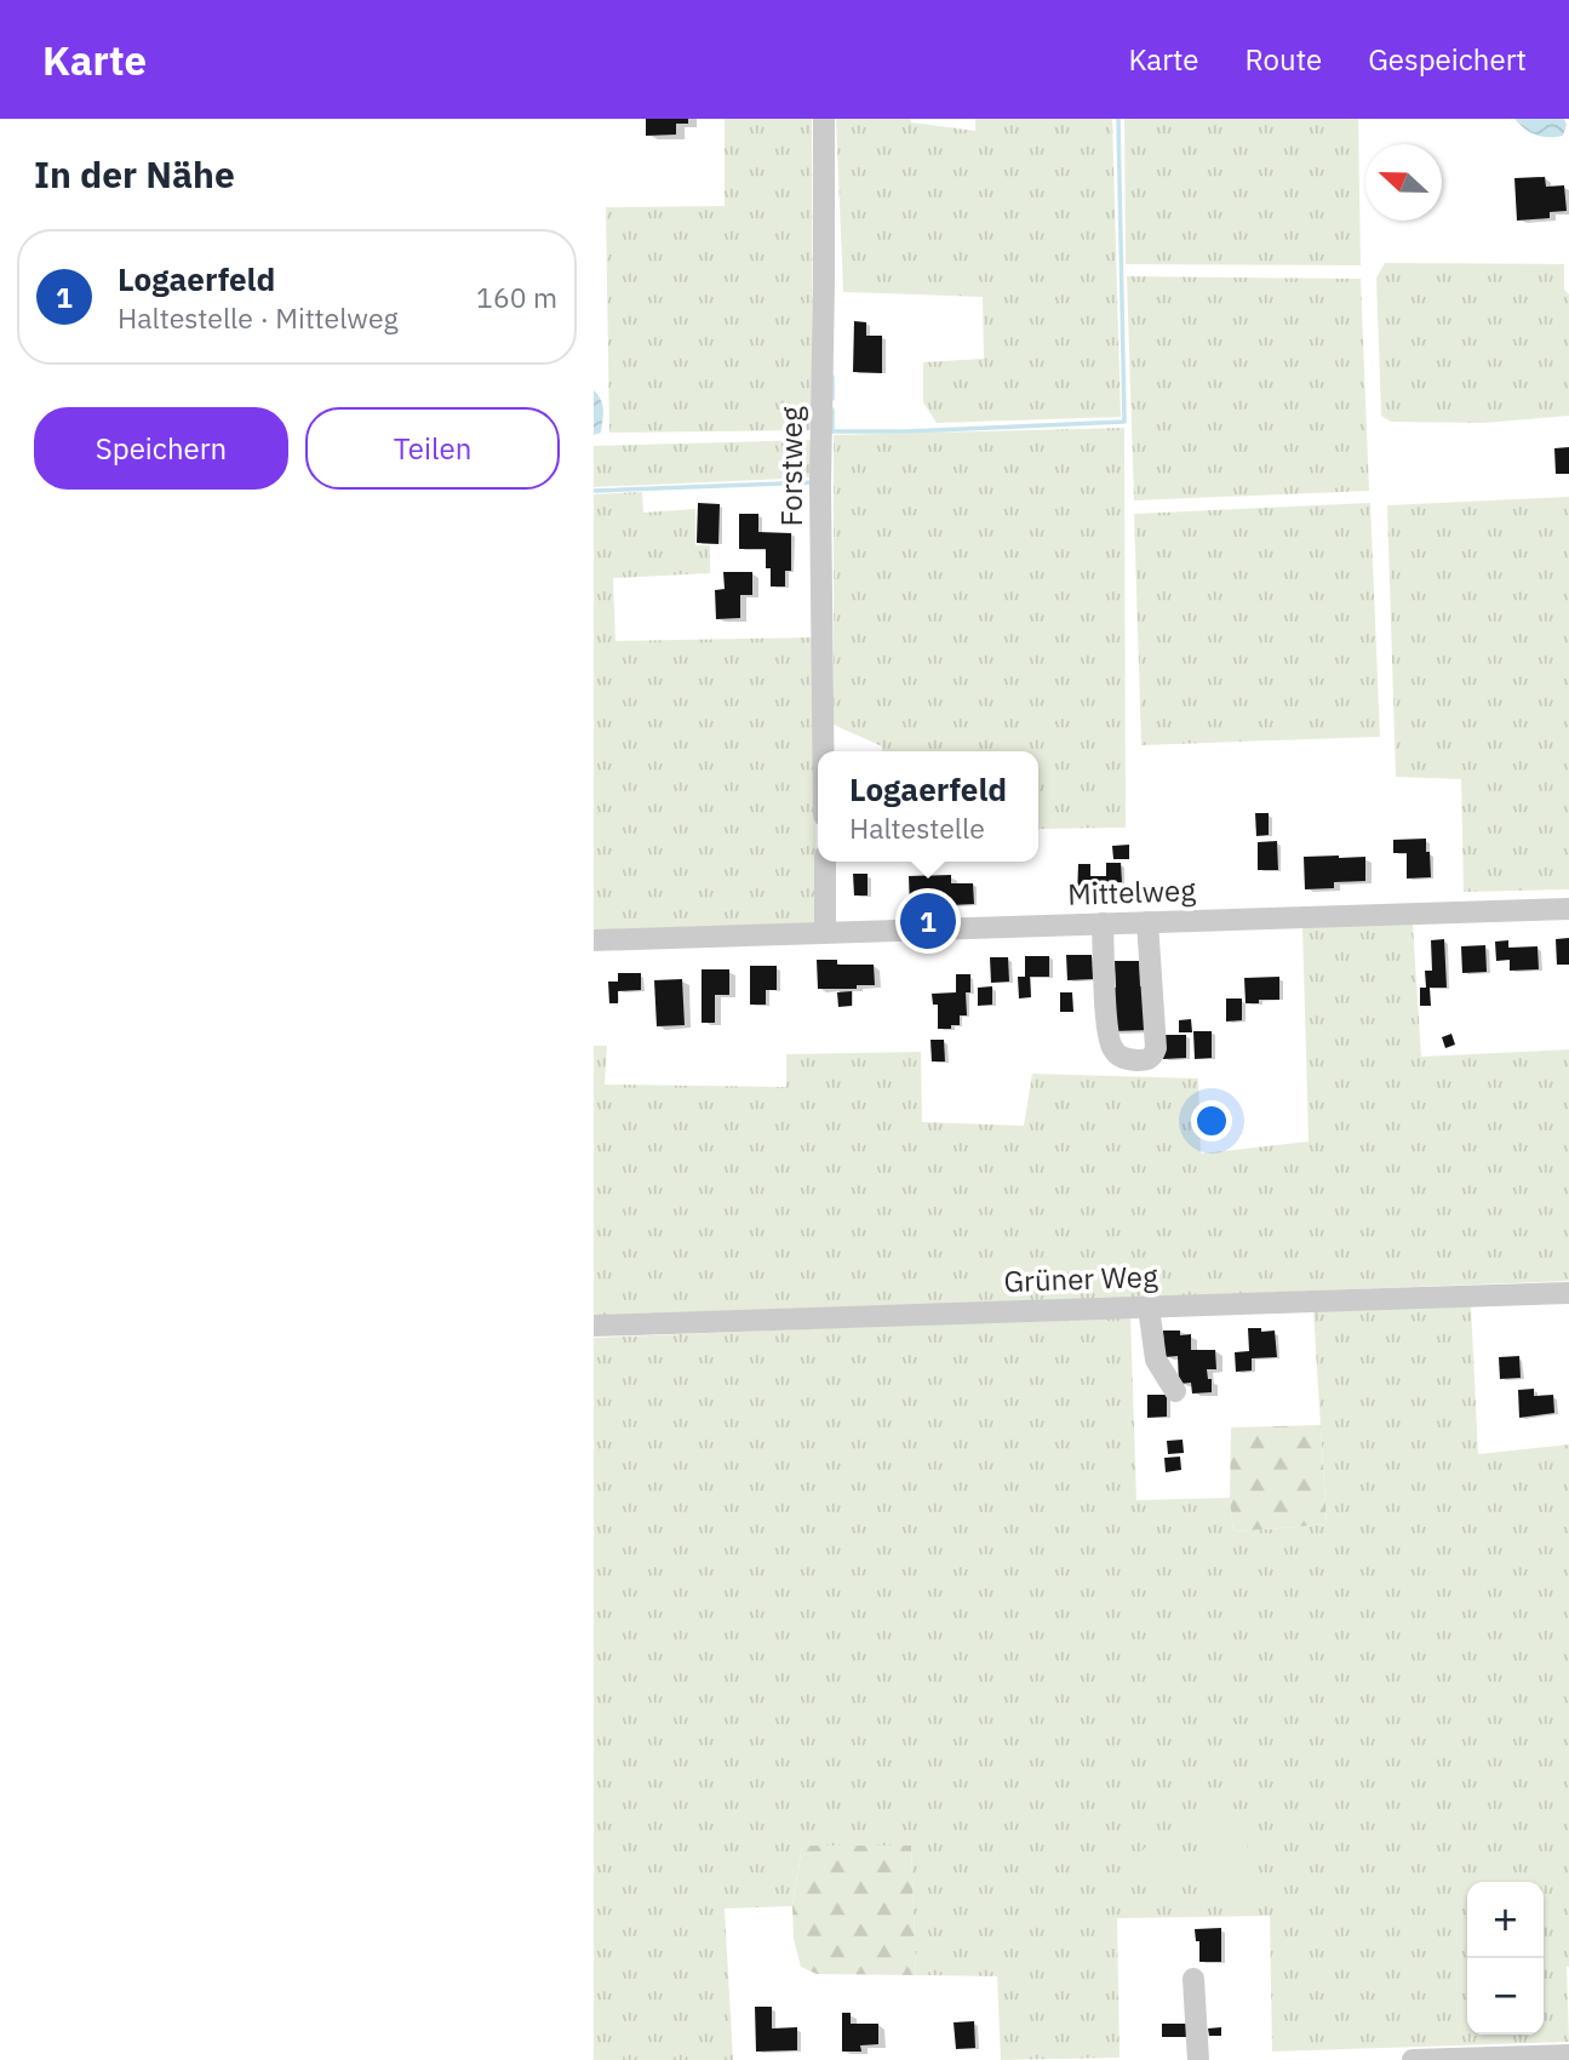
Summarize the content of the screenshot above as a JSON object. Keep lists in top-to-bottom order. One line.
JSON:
{"streets":{"street":["Forstweg","Mittelweg","Grüner Weg"]},"north":"left","page":{"header":"Karte","nav":["Karte","Route","Gespeichert"],"heading":"In der Nähe","list":[{"mark":"1","name":"Logaerfeld","note":"Haltestelle · Mittelweg","value":"160 m"}],"buttons":["Speichern","Teilen"],"popup":["Logaerfeld","Haltestelle"],"pins":"1","map_buttons":["+","−"]}}
